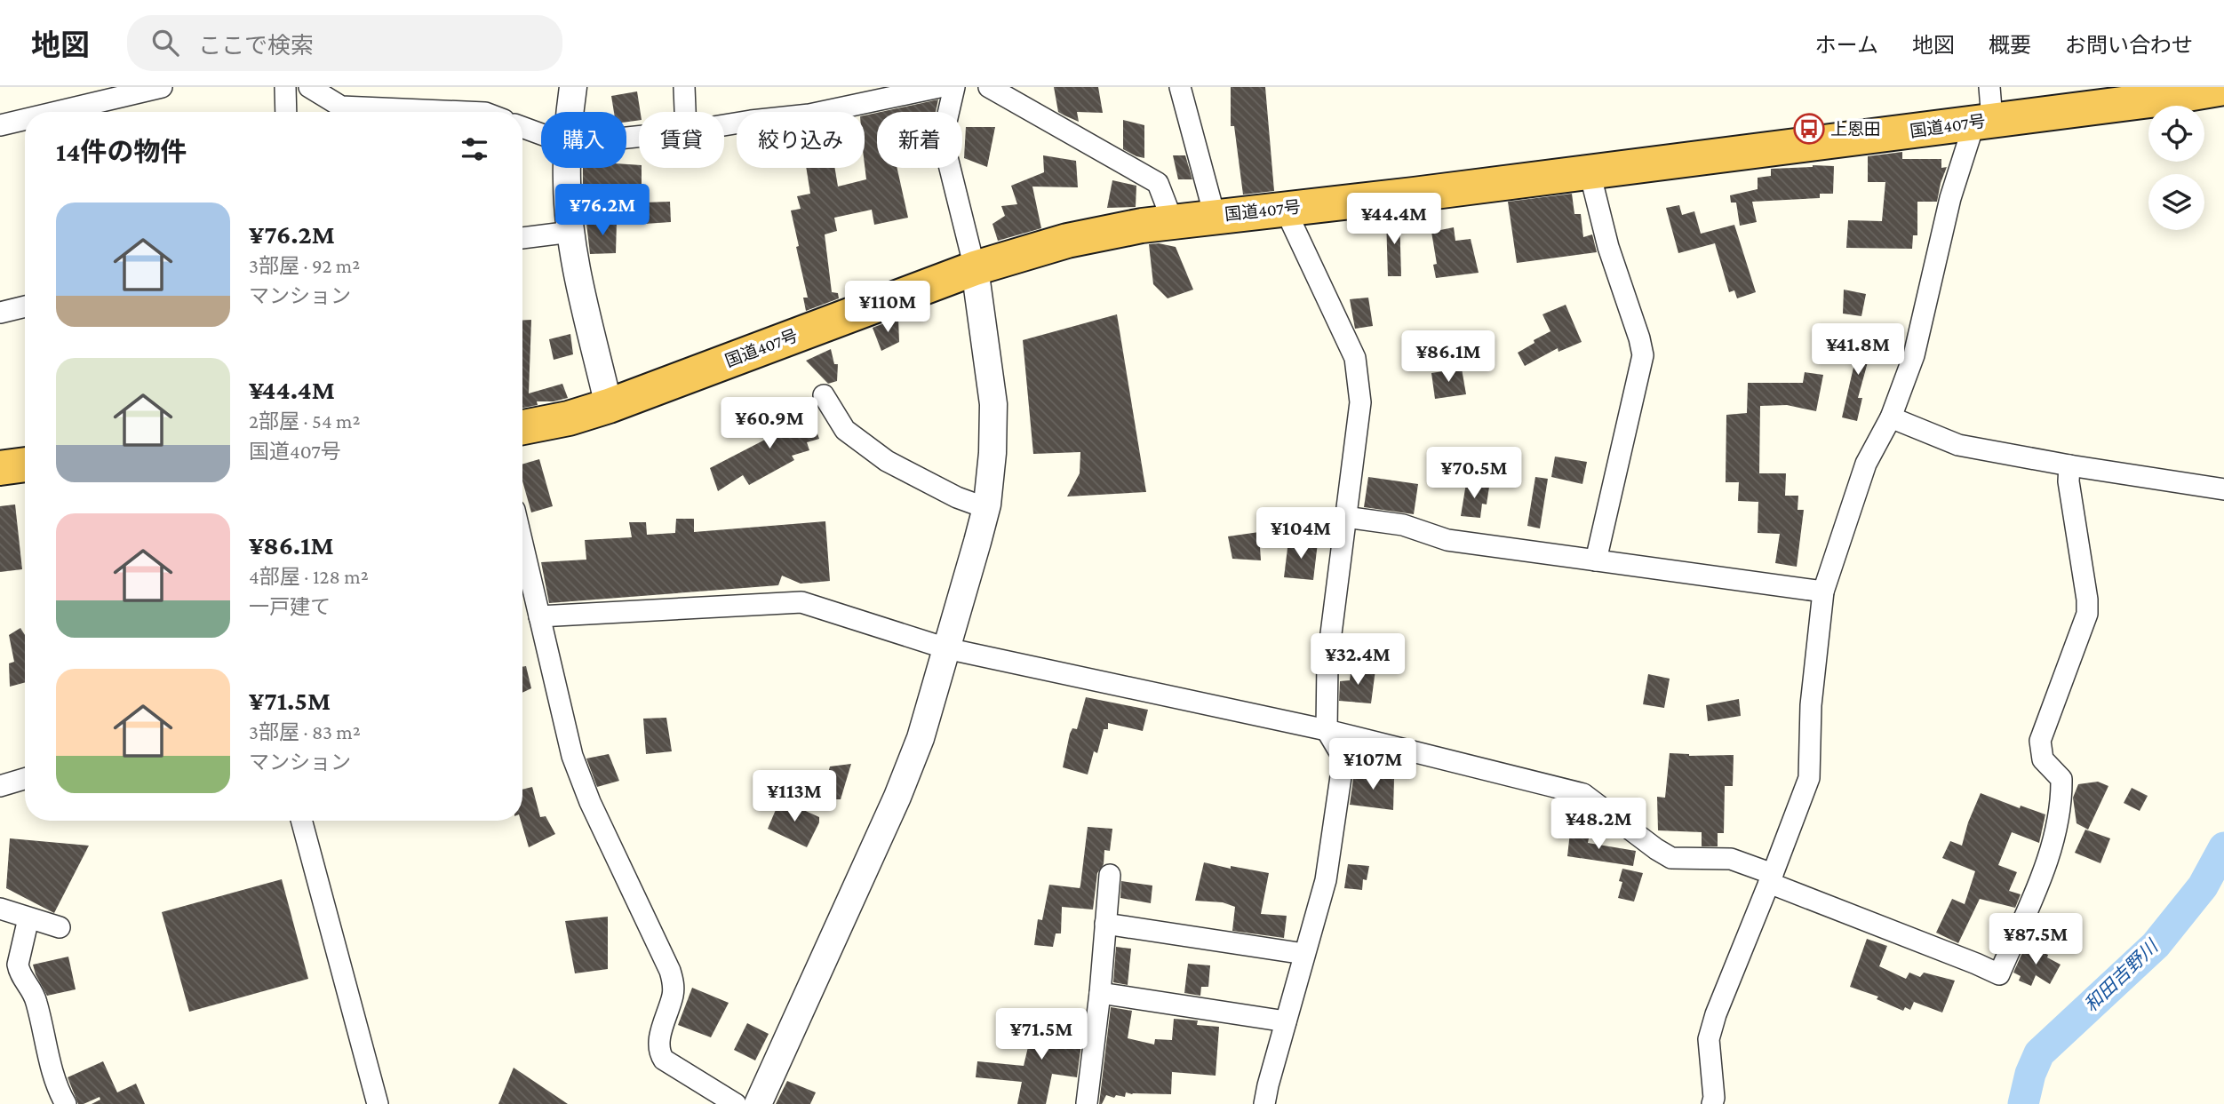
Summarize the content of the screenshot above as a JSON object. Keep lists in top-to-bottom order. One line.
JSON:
{"streets":{"highway":["国道407号"]},"water":["和田吉野川"],"places":{"bus stop":["上恩田"]},"page":{"header":"地図","search":"ここで検索","nav":["ホーム","地図","概要","お問い合わせ"],"chip":["購入","賃貸","絞り込み","新着"],"heading":"14件の物件","price":["¥76.2M","¥44.4M","¥110M","¥41.8M","¥86.1M","¥60.9M","¥70.5M","¥104M","¥32.4M","¥107M","¥113M","¥48.2M","¥87.5M","¥71.5M"],"list":[{"name":"¥76.2M","note":"3部屋 · 92 m² · マンション"},{"name":"¥44.4M","note":"2部屋 · 54 m² · 国道407号"},{"name":"¥86.1M","note":"4部屋 · 128 m² · 一戸建て"},{"name":"¥71.5M","note":"3部屋 · 83 m² · マンション"}]}}
